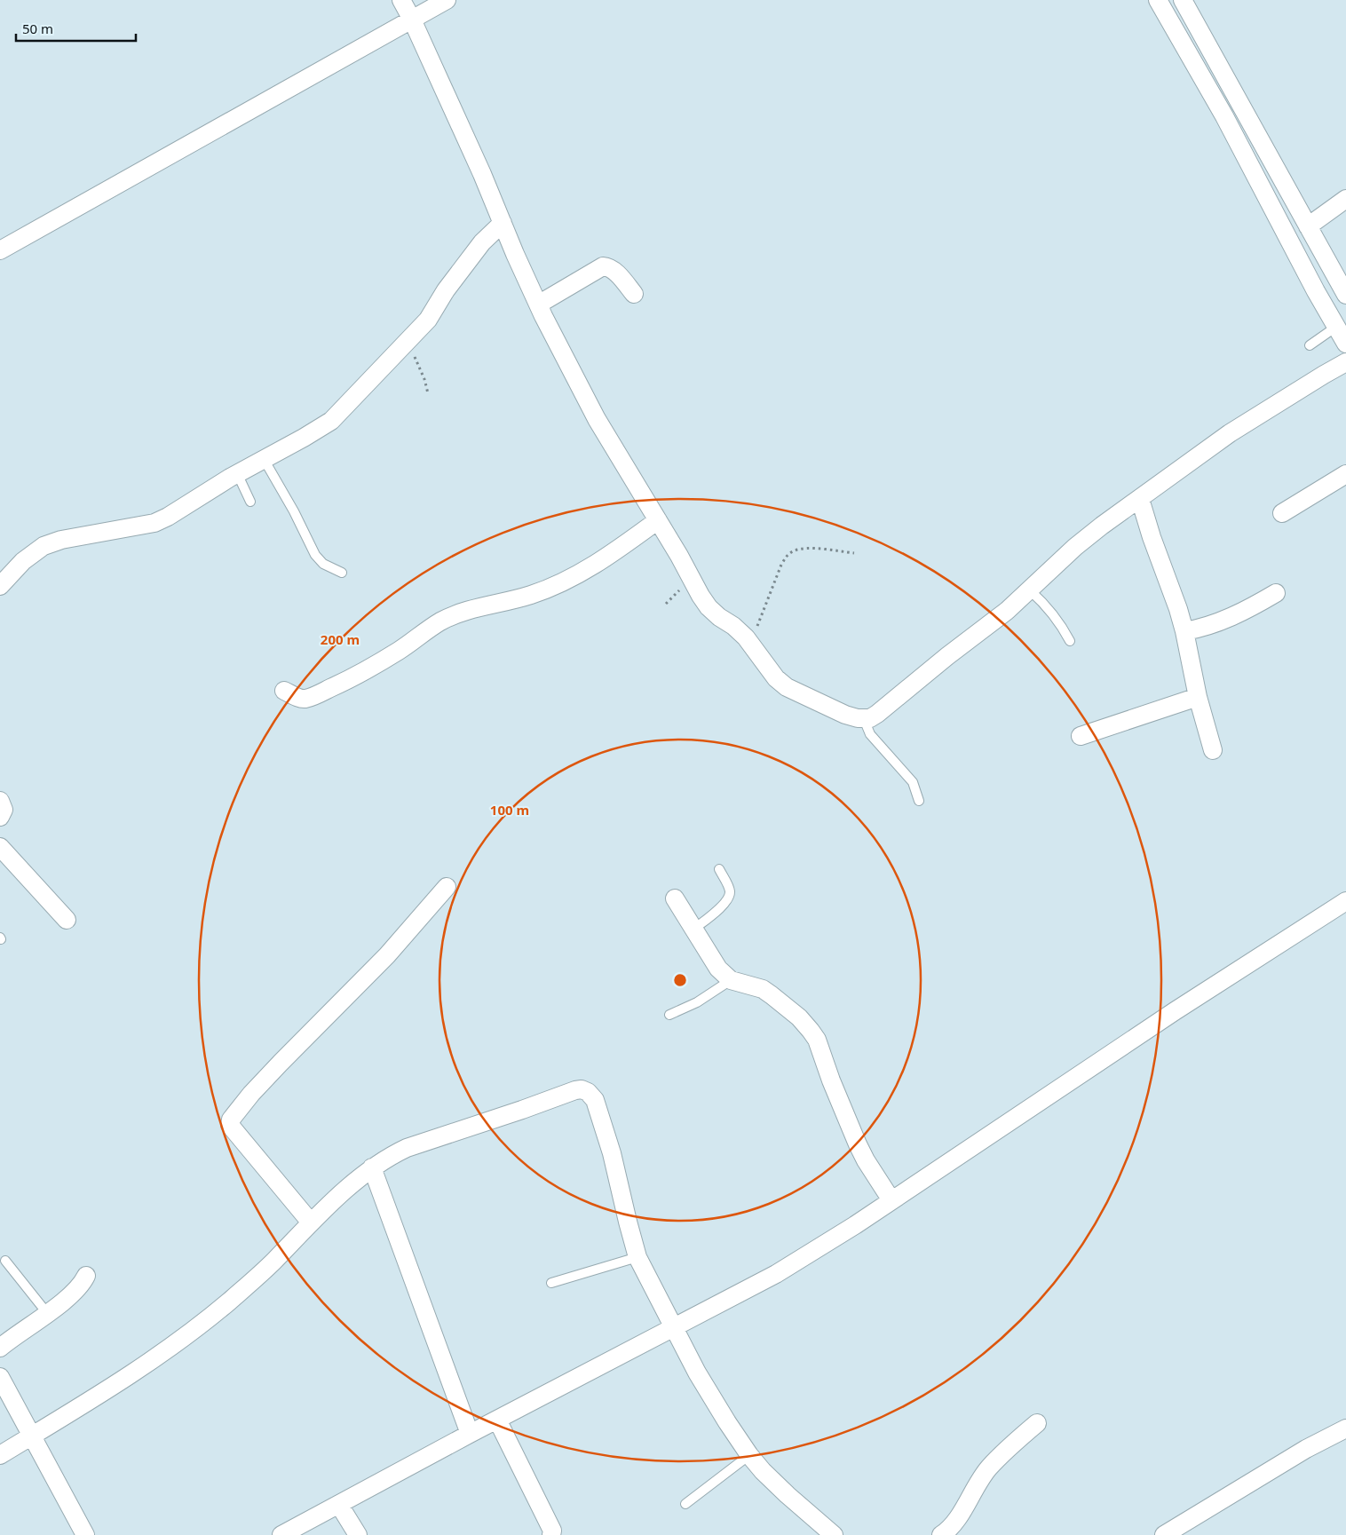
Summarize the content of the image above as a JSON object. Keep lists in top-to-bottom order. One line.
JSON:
{"scale_bar":"50 m","rings":["200 m","100 m"]}
